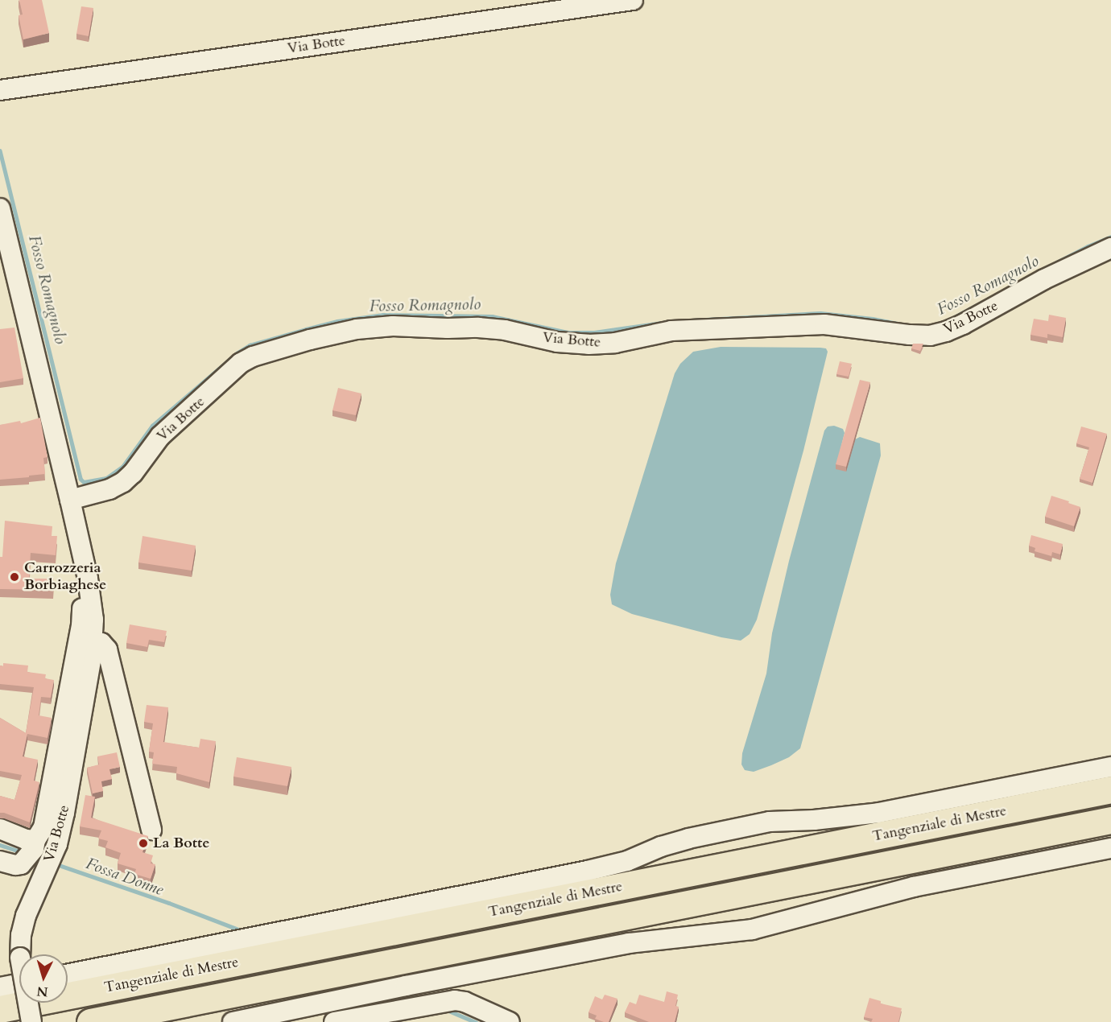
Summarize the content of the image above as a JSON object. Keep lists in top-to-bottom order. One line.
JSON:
{"streets":{"highway":["Tangenziale di Mestre"],"street":["Via Botte"]},"water":["Fosso Romagnolo","Fossa Donne"],"places":["Carrozzeria Borbiaghese","La Botte"],"north":"bottom"}
